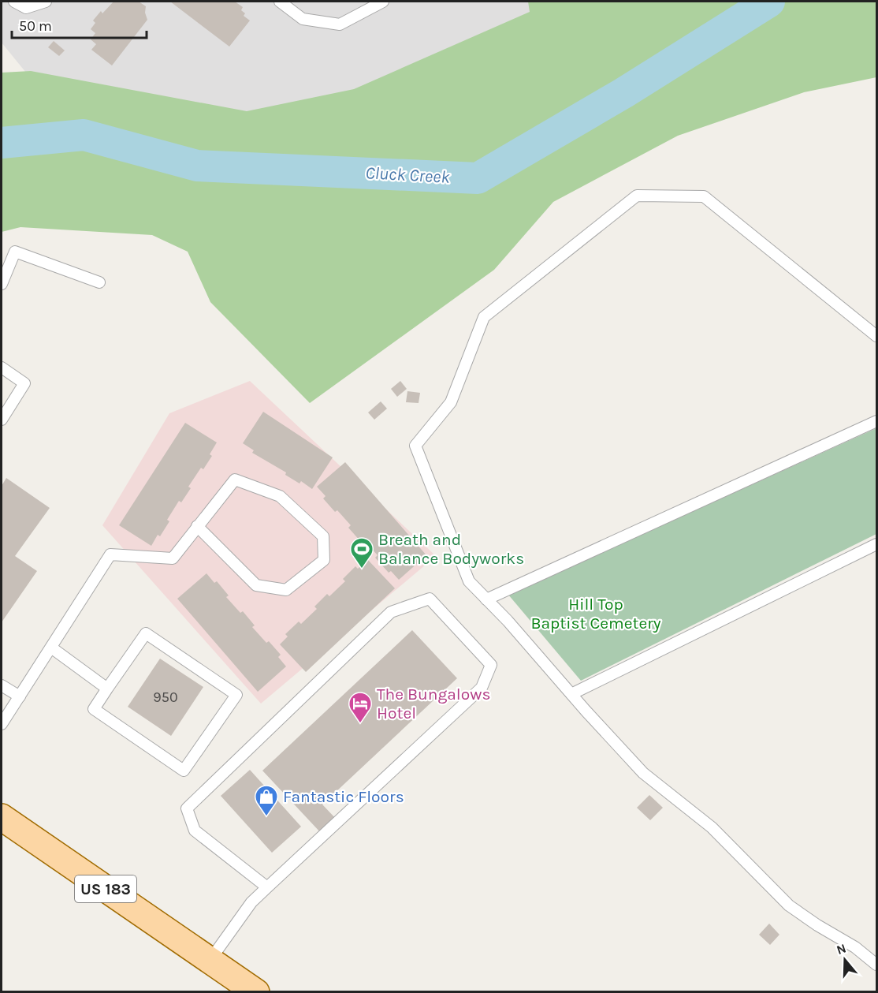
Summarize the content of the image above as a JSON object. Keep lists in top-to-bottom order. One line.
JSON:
{"streets":{"main road":["US 183"]},"water":["Cluck Creek"],"parks":["Hill Top Baptist Cemetery"],"places":{"sports":["Breath and Balance Bodyworks"],"hotel":["The Bungalows Hotel"],"shop":["Fantastic Floors"]},"house_numbers":["950"],"scale_bar":"50 m","north":"top"}
